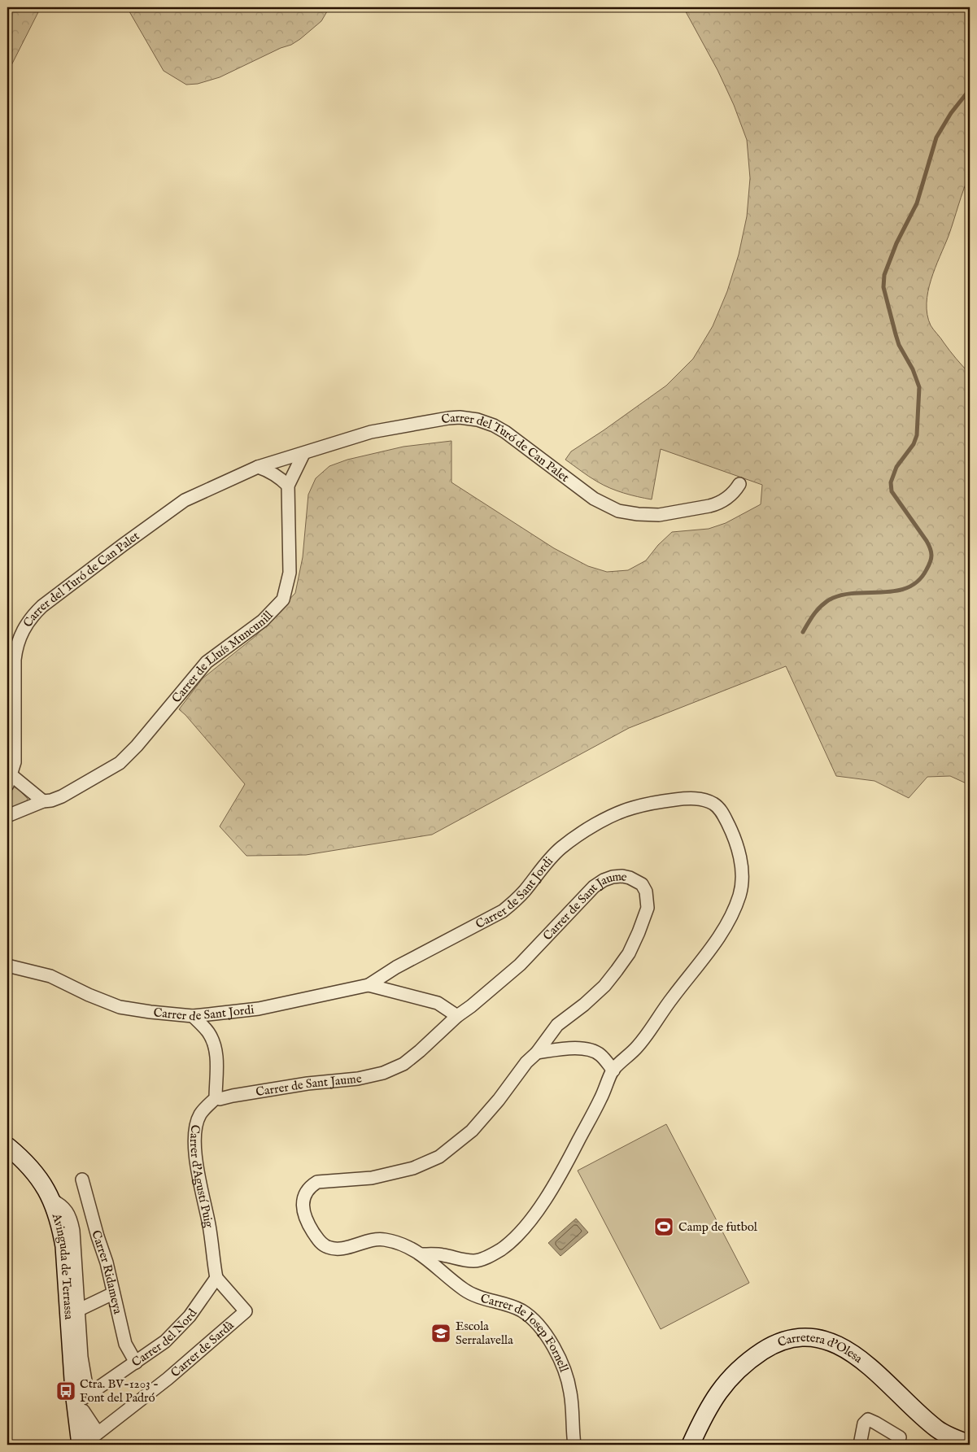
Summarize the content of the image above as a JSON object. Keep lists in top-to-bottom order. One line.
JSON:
{"streets":{"street":["Carrer del Turó de Can Palet","Carrer de Lluís Muncunill","Carrer de Sant Jordi","Carrer de Sant Jaume","Carrer d'Agustí Puig","Avinguda de Terrassa","Carrer Ridameya","Carrer del Nord","Carrer de Josep Fornell","Carrer de Sardà","Carretera d'Olesa"]},"crossings":[["Carrer del Turó de Can Palet","Carrer de Lluís Muncunill"],["Carrer de Sant Jaume","Carrer d'Agustí Puig"],["Carrer de Sant Jaume","Carrer de Josep Fornell"],["Carrer d'Agustí Puig","Carrer del Nord"],["Carrer d'Agustí Puig","Carrer de Sardà"],["Avinguda de Terrassa","Carrer del Nord"],["Carrer Ridameya","Carrer del Nord"],["Carrer del Nord","Carrer de Sardà"]],"places":{"sports":["Camp de futbol"],"school or university":["Escola Serralavella"],"bus stop":["Ctra. BV-1203 - Font del Padró"]}}
